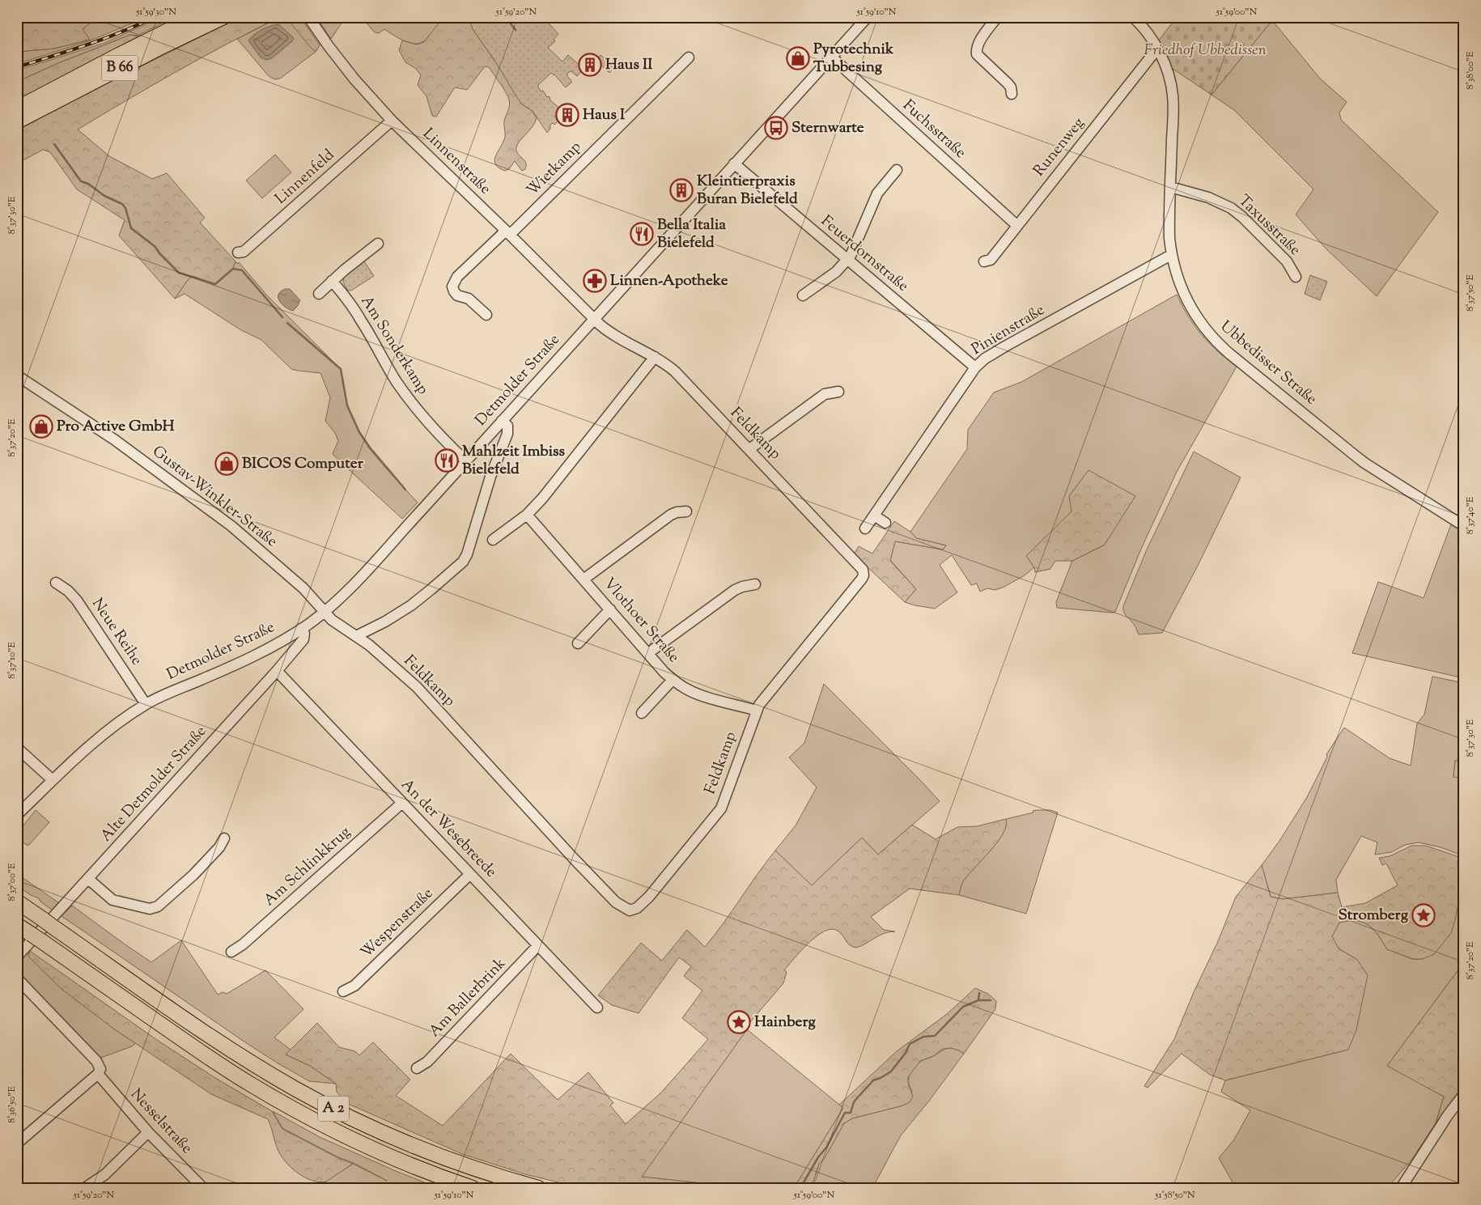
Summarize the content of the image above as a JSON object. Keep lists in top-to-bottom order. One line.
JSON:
{"streets":{"highway":["B 66","A 2"],"street":["Fuchsstraße","Runenweg","Linnenstraße","Wietkamp","Linnenfeld","Taxusstraße","Feuerdornstraße","Pinienstraße","Am Sonderkamp","Ubbedisser Straße","Detmolder Straße","Feldkamp","Gustav-Winkler-Straße","Vlothoer Straße","Neue Reihe","Alte Detmolder Straße","An der Wesebreede","Am Schlinkkrug","Wespenstraße","Am Ballerbrink","Nesselstraße"]},"crossings":[["Fuchsstraße","Runenweg"],["Fuchsstraße","Detmolder Straße"],["Runenweg","Ubbedisser Straße"],["Linnenstraße","Wietkamp"],["Linnenstraße","Linnenfeld"],["Linnenstraße","Detmolder Straße"],["Linnenstraße","Feldkamp"],["Taxusstraße","Ubbedisser Straße"],["Feuerdornstraße","Pinienstraße"],["Feuerdornstraße","Detmolder Straße"],["Pinienstraße","Ubbedisser Straße"],["Am Sonderkamp","Detmolder Straße"],["Detmolder Straße","Feldkamp"],["Detmolder Straße","Gustav-Winkler-Straße"],["Detmolder Straße","Neue Reihe"],["Detmolder Straße","Alte Detmolder Straße"],["Feldkamp","Gustav-Winkler-Straße"],["Feldkamp","Vlothoer Straße"],["Alte Detmolder Straße","An der Wesebreede"],["An der Wesebreede","Am Schlinkkrug"],["An der Wesebreede","Wespenstraße"],["An der Wesebreede","Am Ballerbrink"]],"parks":["Friedhof Ubbedissen"],"places":{"shop":["Pyrotechnik Tubbesing","Pro Active GmbH","BICOS Computer"],"building":["Haus II","Haus I","Kleintierpraxis Buran Bielefeld"],"bus stop":["Sternwarte"],"restaurant":["Bella Italia Bielefeld","Mahlzeit Imbiss Bielefeld"],"pharmacy":["Linnen-Apotheke"],"place":["Stromberg","Hainberg"]},"coordinates":["51°59'30\"N","51°59'20\"N","51°59'10\"N","51°59'00\"N","8°38'00\"E","8°37'30\"E","8°37'50\"E","8°37'20\"E","8°37'40\"E","8°37'10\"E","8°37'00\"E","8°36'50\"E","51°58'50\"N"]}
